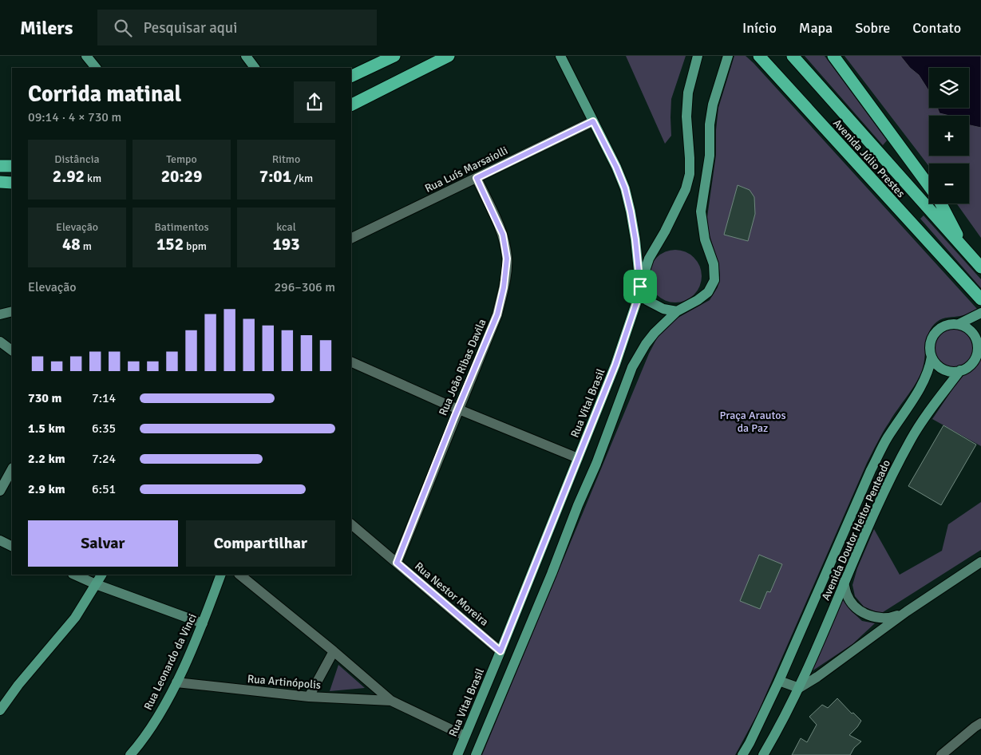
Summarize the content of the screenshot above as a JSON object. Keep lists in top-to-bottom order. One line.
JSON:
{"streets":{"highway":["Avenida Júlio Prestes"],"main road":["Rua Vital Brasil","Avenida Doutor Heitor Penteado","Rua Leonardo da Vinci"],"street":["Rua Luís Marsaiolli","Rua João Ribas Davila","Rua Nestor Moreira","Rua Artinópolis"]},"crossings":[["Rua Luís Marsaiolli","Rua João Ribas Davila"],["Rua Luís Marsaiolli","Rua Vital Brasil"],["Rua João Ribas Davila","Rua Nestor Moreira"],["Rua Vital Brasil","Rua Nestor Moreira"],["Rua Leonardo da Vinci","Rua Artinópolis"]],"parks":["Praça Arautos da Paz"],"page":{"header":"Milers","search":"Pesquisar aqui","nav":["Início","Mapa","Sobre","Contato"],"map_buttons":["+","−"],"heading":["Corrida matinal","09:14 · 4 × 730 m"],"stats":[["Distância","2.92 km"],["Tempo","20:29"],["Ritmo","7:01 /km"],["Elevação","48 m"],["Batimentos","152 bpm"],["kcal","193"]],"chart":["Elevação","296–306 m"],"list":[{"name":"730 m","note":"7:14"},{"name":"1.5 km","note":"6:35"},{"name":"2.2 km","note":"7:24"},{"name":"2.9 km","note":"6:51"}],"buttons":["Salvar","Compartilhar"]}}
